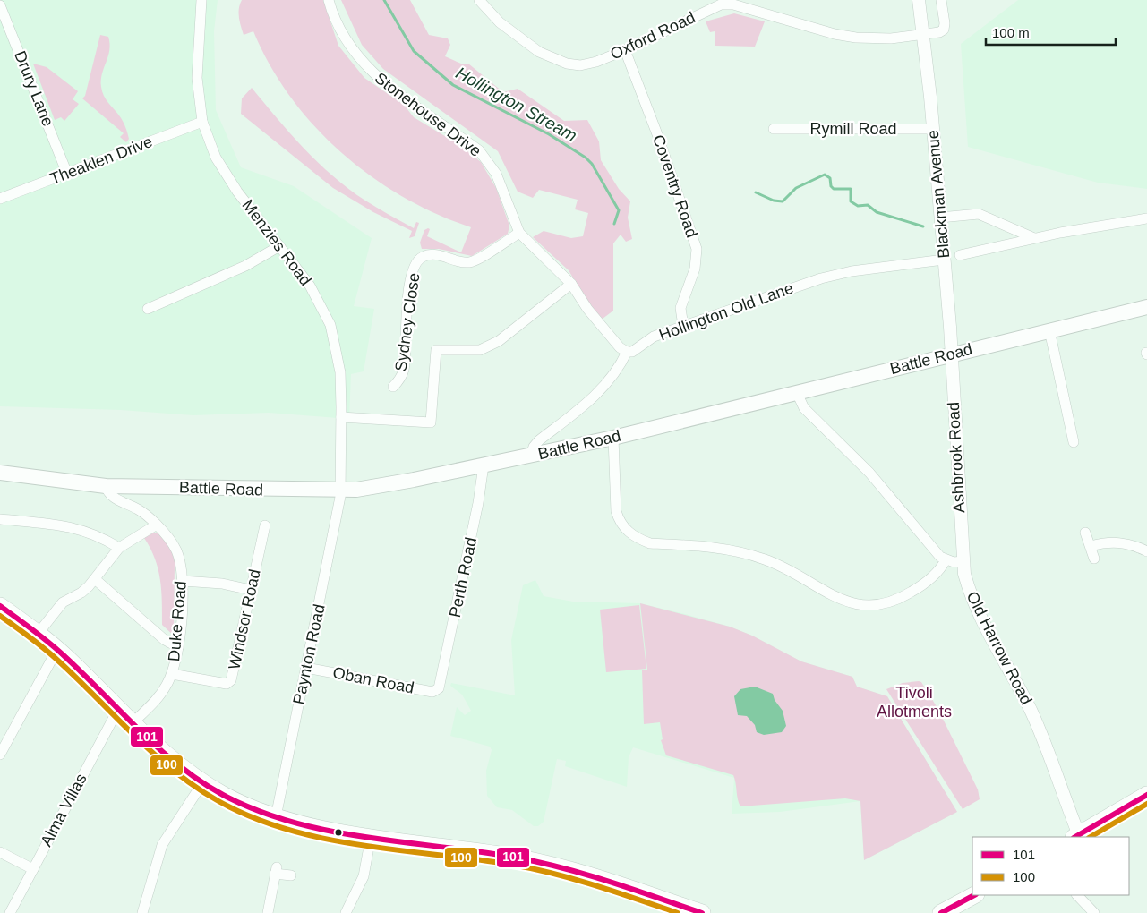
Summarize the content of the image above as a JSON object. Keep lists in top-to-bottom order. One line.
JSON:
{"streets":{"main road":["Battle Road"],"street":["Oxford Road","Drury Lane","Stonehouse Drive","Rymill Road","Theaklen Drive","Coventry Road","Blackman Avenue","Menzies Road","Hollington Old Lane","Sydney Close","Ashbrook Road","Perth Road","Windsor Road","Duke Road","Old Harrow Road","Paynton Road","Oban Road","Alma Villas"]},"crossings":[["Oxford Road","Coventry Road"],["Oxford Road","Blackman Avenue"],["Drury Lane","Theaklen Drive"],["Stonehouse Drive","Hollington Old Lane"],["Stonehouse Drive","Sydney Close"],["Rymill Road","Blackman Avenue"],["Theaklen Drive","Menzies Road"],["Coventry Road","Hollington Old Lane"],["Blackman Avenue","Hollington Old Lane"],["Blackman Avenue","Battle Road"],["Blackman Avenue","Ashbrook Road"],["Menzies Road","Battle Road"],["Menzies Road","Paynton Road"],["Battle Road","Ashbrook Road"],["Battle Road","Perth Road"],["Battle Road","Duke Road"],["Battle Road","Paynton Road"],["Ashbrook Road","Old Harrow Road"],["Perth Road","Oban Road"],["Windsor Road","Duke Road"],["Paynton Road","Oban Road"]],"water":["Hollington Stream"],"parks":["Tivoli Allotments"],"lines":["transit line 101","transit line 100"],"legend":["101","100"],"scale_bar":"100 m"}
